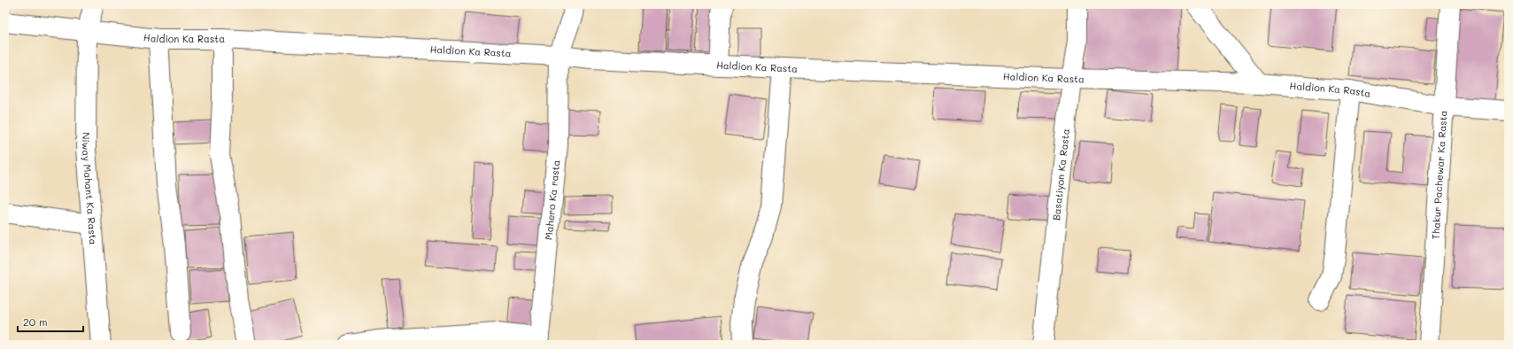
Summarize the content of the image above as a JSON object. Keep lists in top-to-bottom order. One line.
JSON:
{"streets":{"street":["Haldion Ka Rasta","Basatiyon Ka Rasta","Thakur Pachewar Ka Rasta","Niway Mahant Ka Rasta","Mahero Ka rasta"]},"crossings":[["Haldion Ka Rasta","Basatiyon Ka Rasta"],["Haldion Ka Rasta","Thakur Pachewar Ka Rasta"],["Haldion Ka Rasta","Niway Mahant Ka Rasta"],["Haldion Ka Rasta","Mahero Ka rasta"]],"scale_bar":"20 m"}
